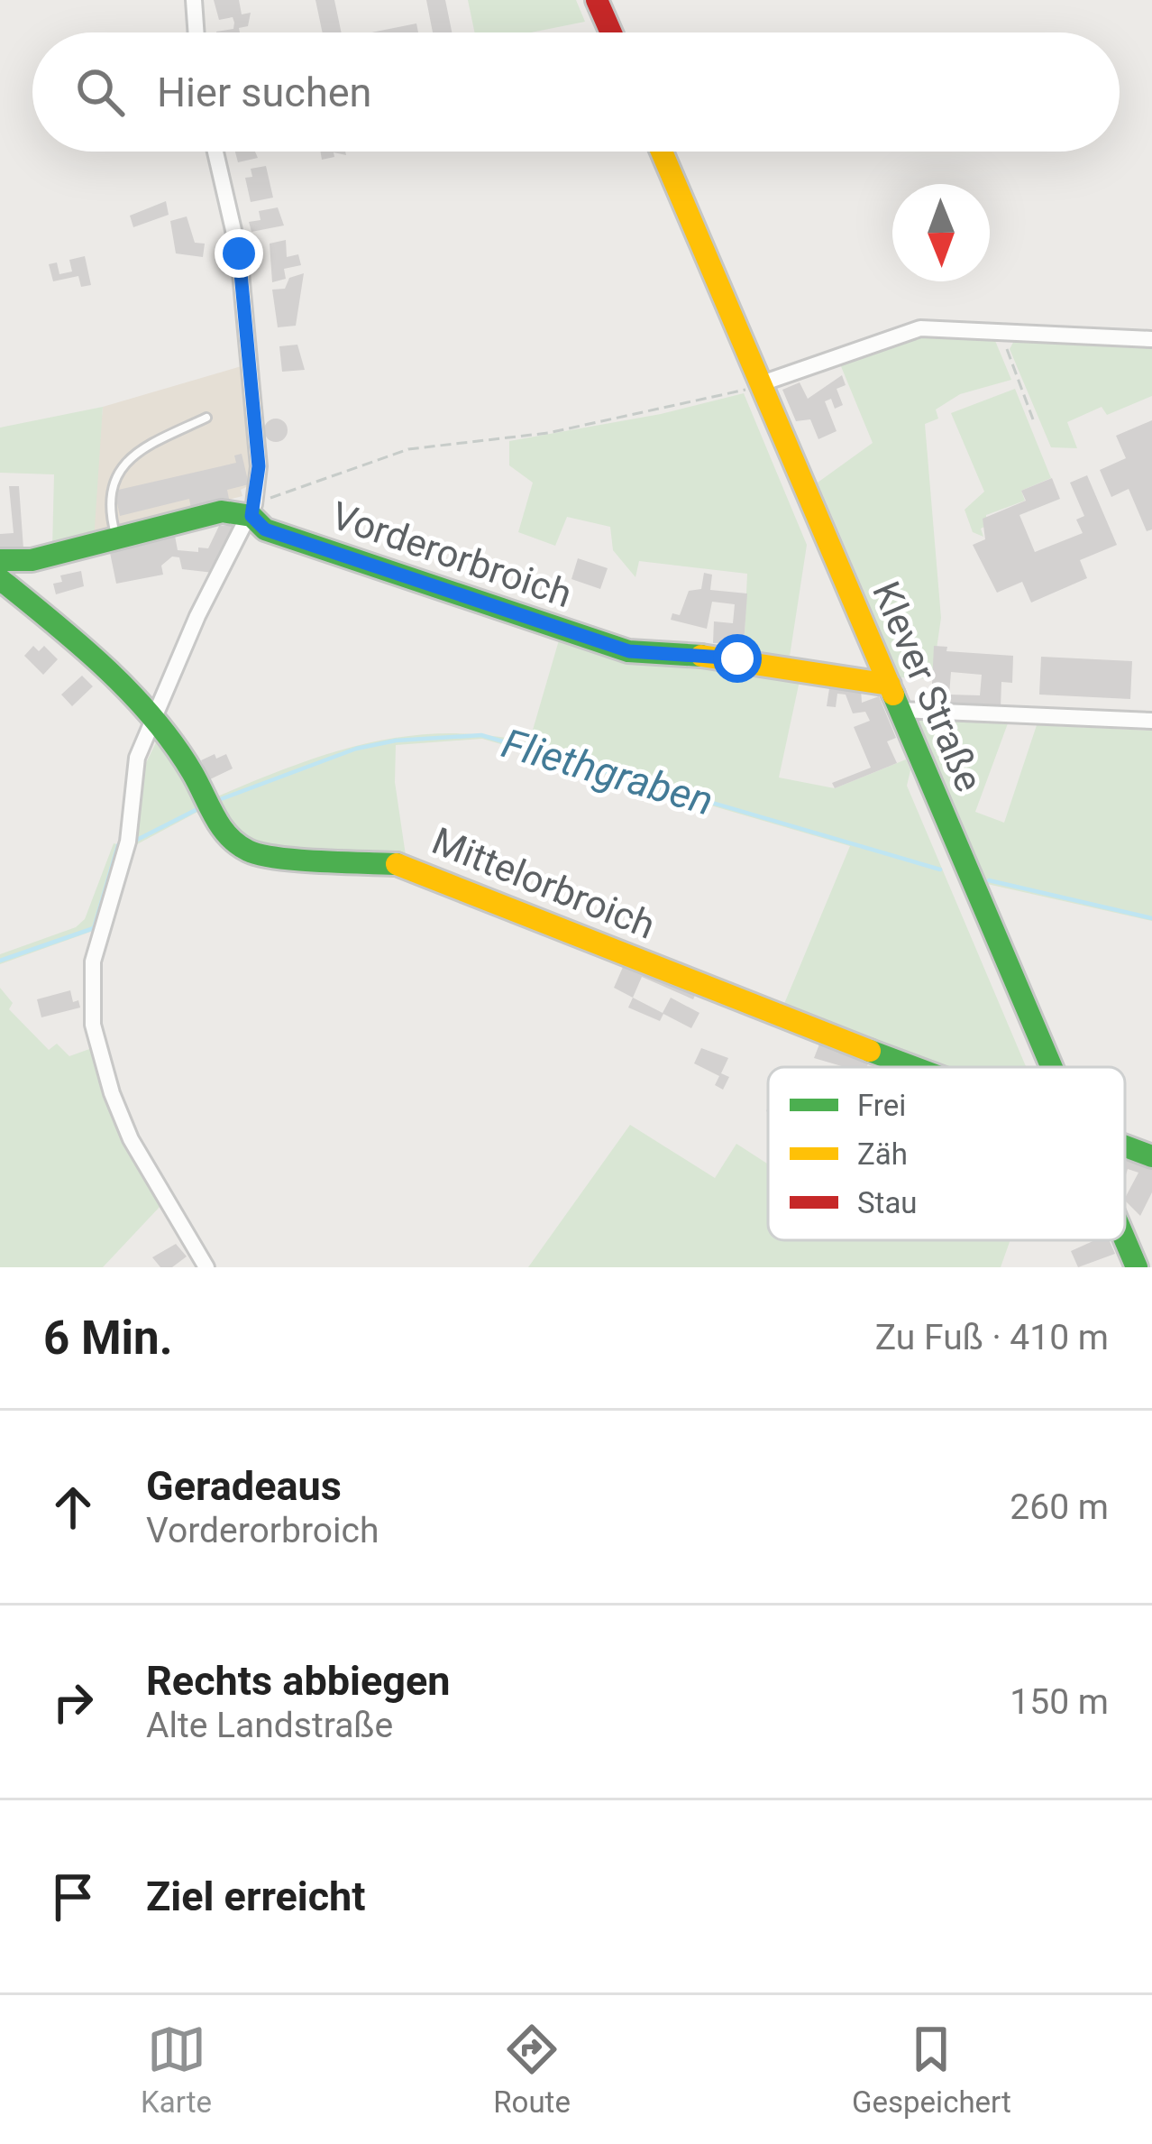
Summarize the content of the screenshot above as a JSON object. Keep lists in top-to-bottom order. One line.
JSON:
{"streets":{"street":["Vorderorbroich","Klever Straße","Mittelorbroich"]},"crossings":[["Vorderorbroich","Klever Straße"]],"water":["Fliethgraben"],"legend":["Frei","Zäh","Stau"],"north":"bottom","page":{"search":"Hier suchen","heading":["6 Min.","Zu Fuß · 410 m"],"list":[["Geradeaus","Vorderorbroich","260 m"],["Rechts abbiegen","Alte Landstraße","150 m"],"Ziel erreicht"],"nav":["Karte","Route","Gespeichert"]}}
